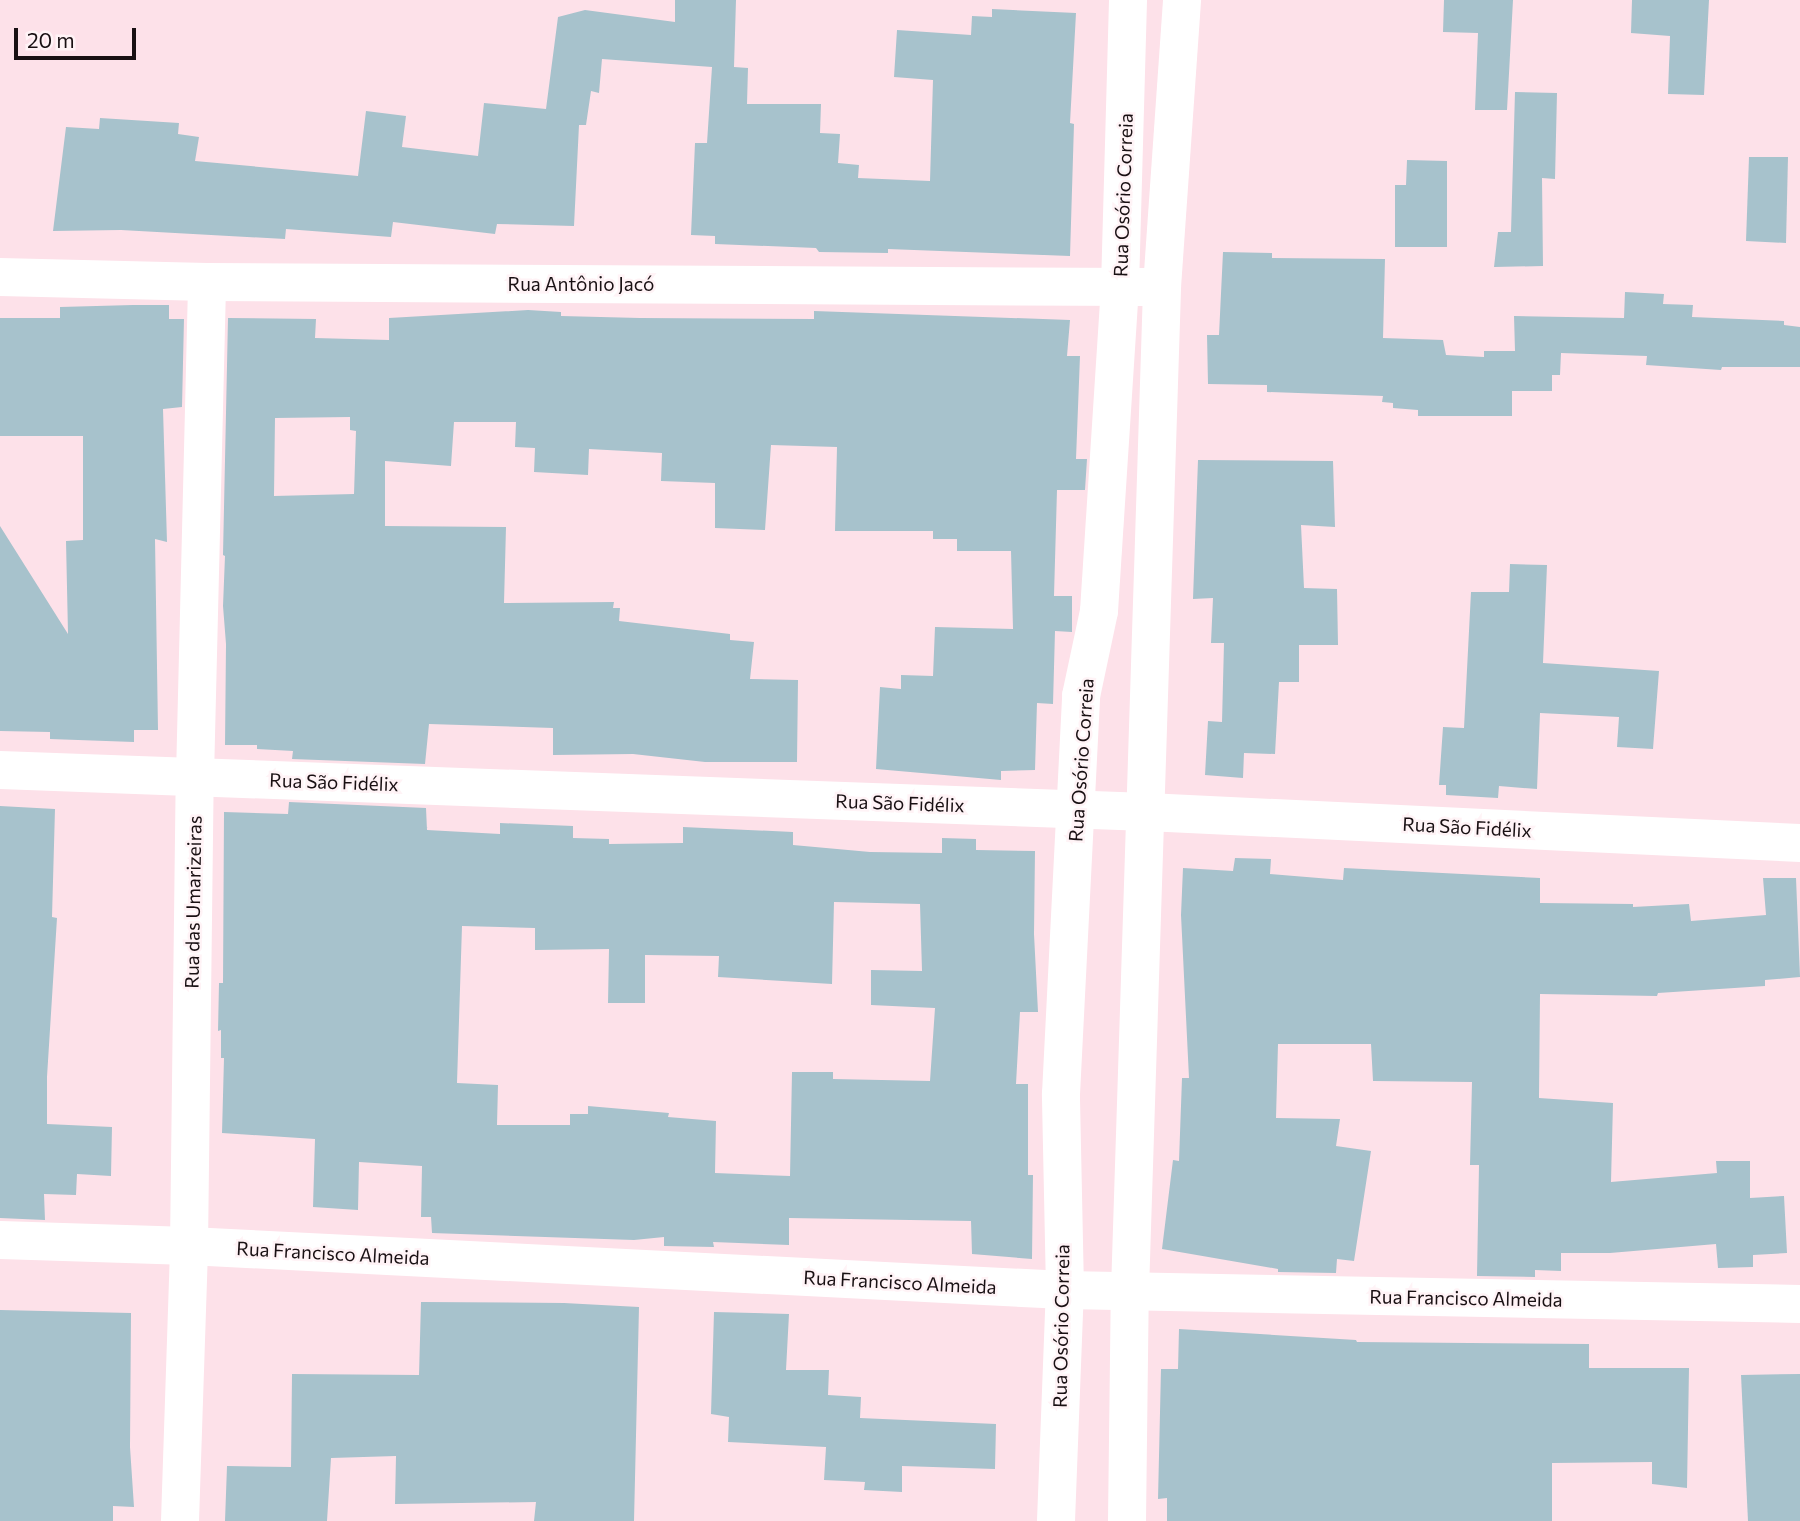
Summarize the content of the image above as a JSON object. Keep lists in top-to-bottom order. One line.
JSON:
{"streets":{"street":["Rua Osório Correia","Rua Antônio Jacó","Rua São Fidélix","Rua das Umarizeiras","Rua Francisco Almeida"]},"crossings":[["Rua Osório Correia","Rua Antônio Jacó"],["Rua Osório Correia","Rua São Fidélix"],["Rua Osório Correia","Rua Francisco Almeida"],["Rua Antônio Jacó","Rua das Umarizeiras"],["Rua São Fidélix","Rua das Umarizeiras"],["Rua das Umarizeiras","Rua Francisco Almeida"]],"scale_bar":"20 m"}
